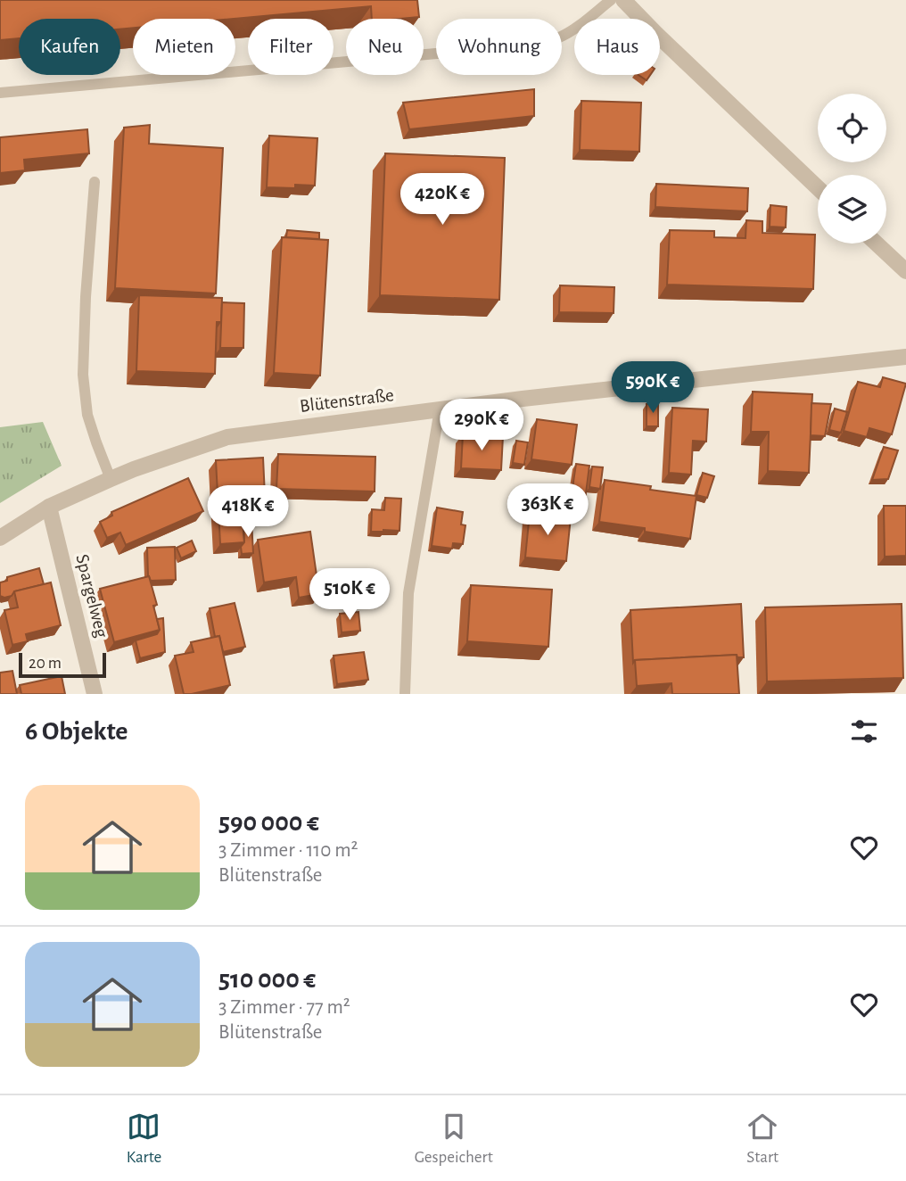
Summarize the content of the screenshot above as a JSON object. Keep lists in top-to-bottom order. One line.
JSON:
{"streets":{"street":["Blütenstraße","Spargelweg"]},"crossings":[["Blütenstraße","Spargelweg"]],"scale_bar":"20 m","page":{"chip":["Kaufen","Mieten","Filter","Neu","Wohnung","Haus"],"price":["420K €","590K €","290K €","363K €","418K €","510K €"],"scale":"20 m","heading":"6 Objekte","list":[{"name":"590 000 €","note":"3 Zimmer · 110 m² · Blütenstraße"},{"name":"510 000 €","note":"3 Zimmer · 77 m² · Blütenstraße"}],"tabs":["Karte","Gespeichert","Start"]}}
